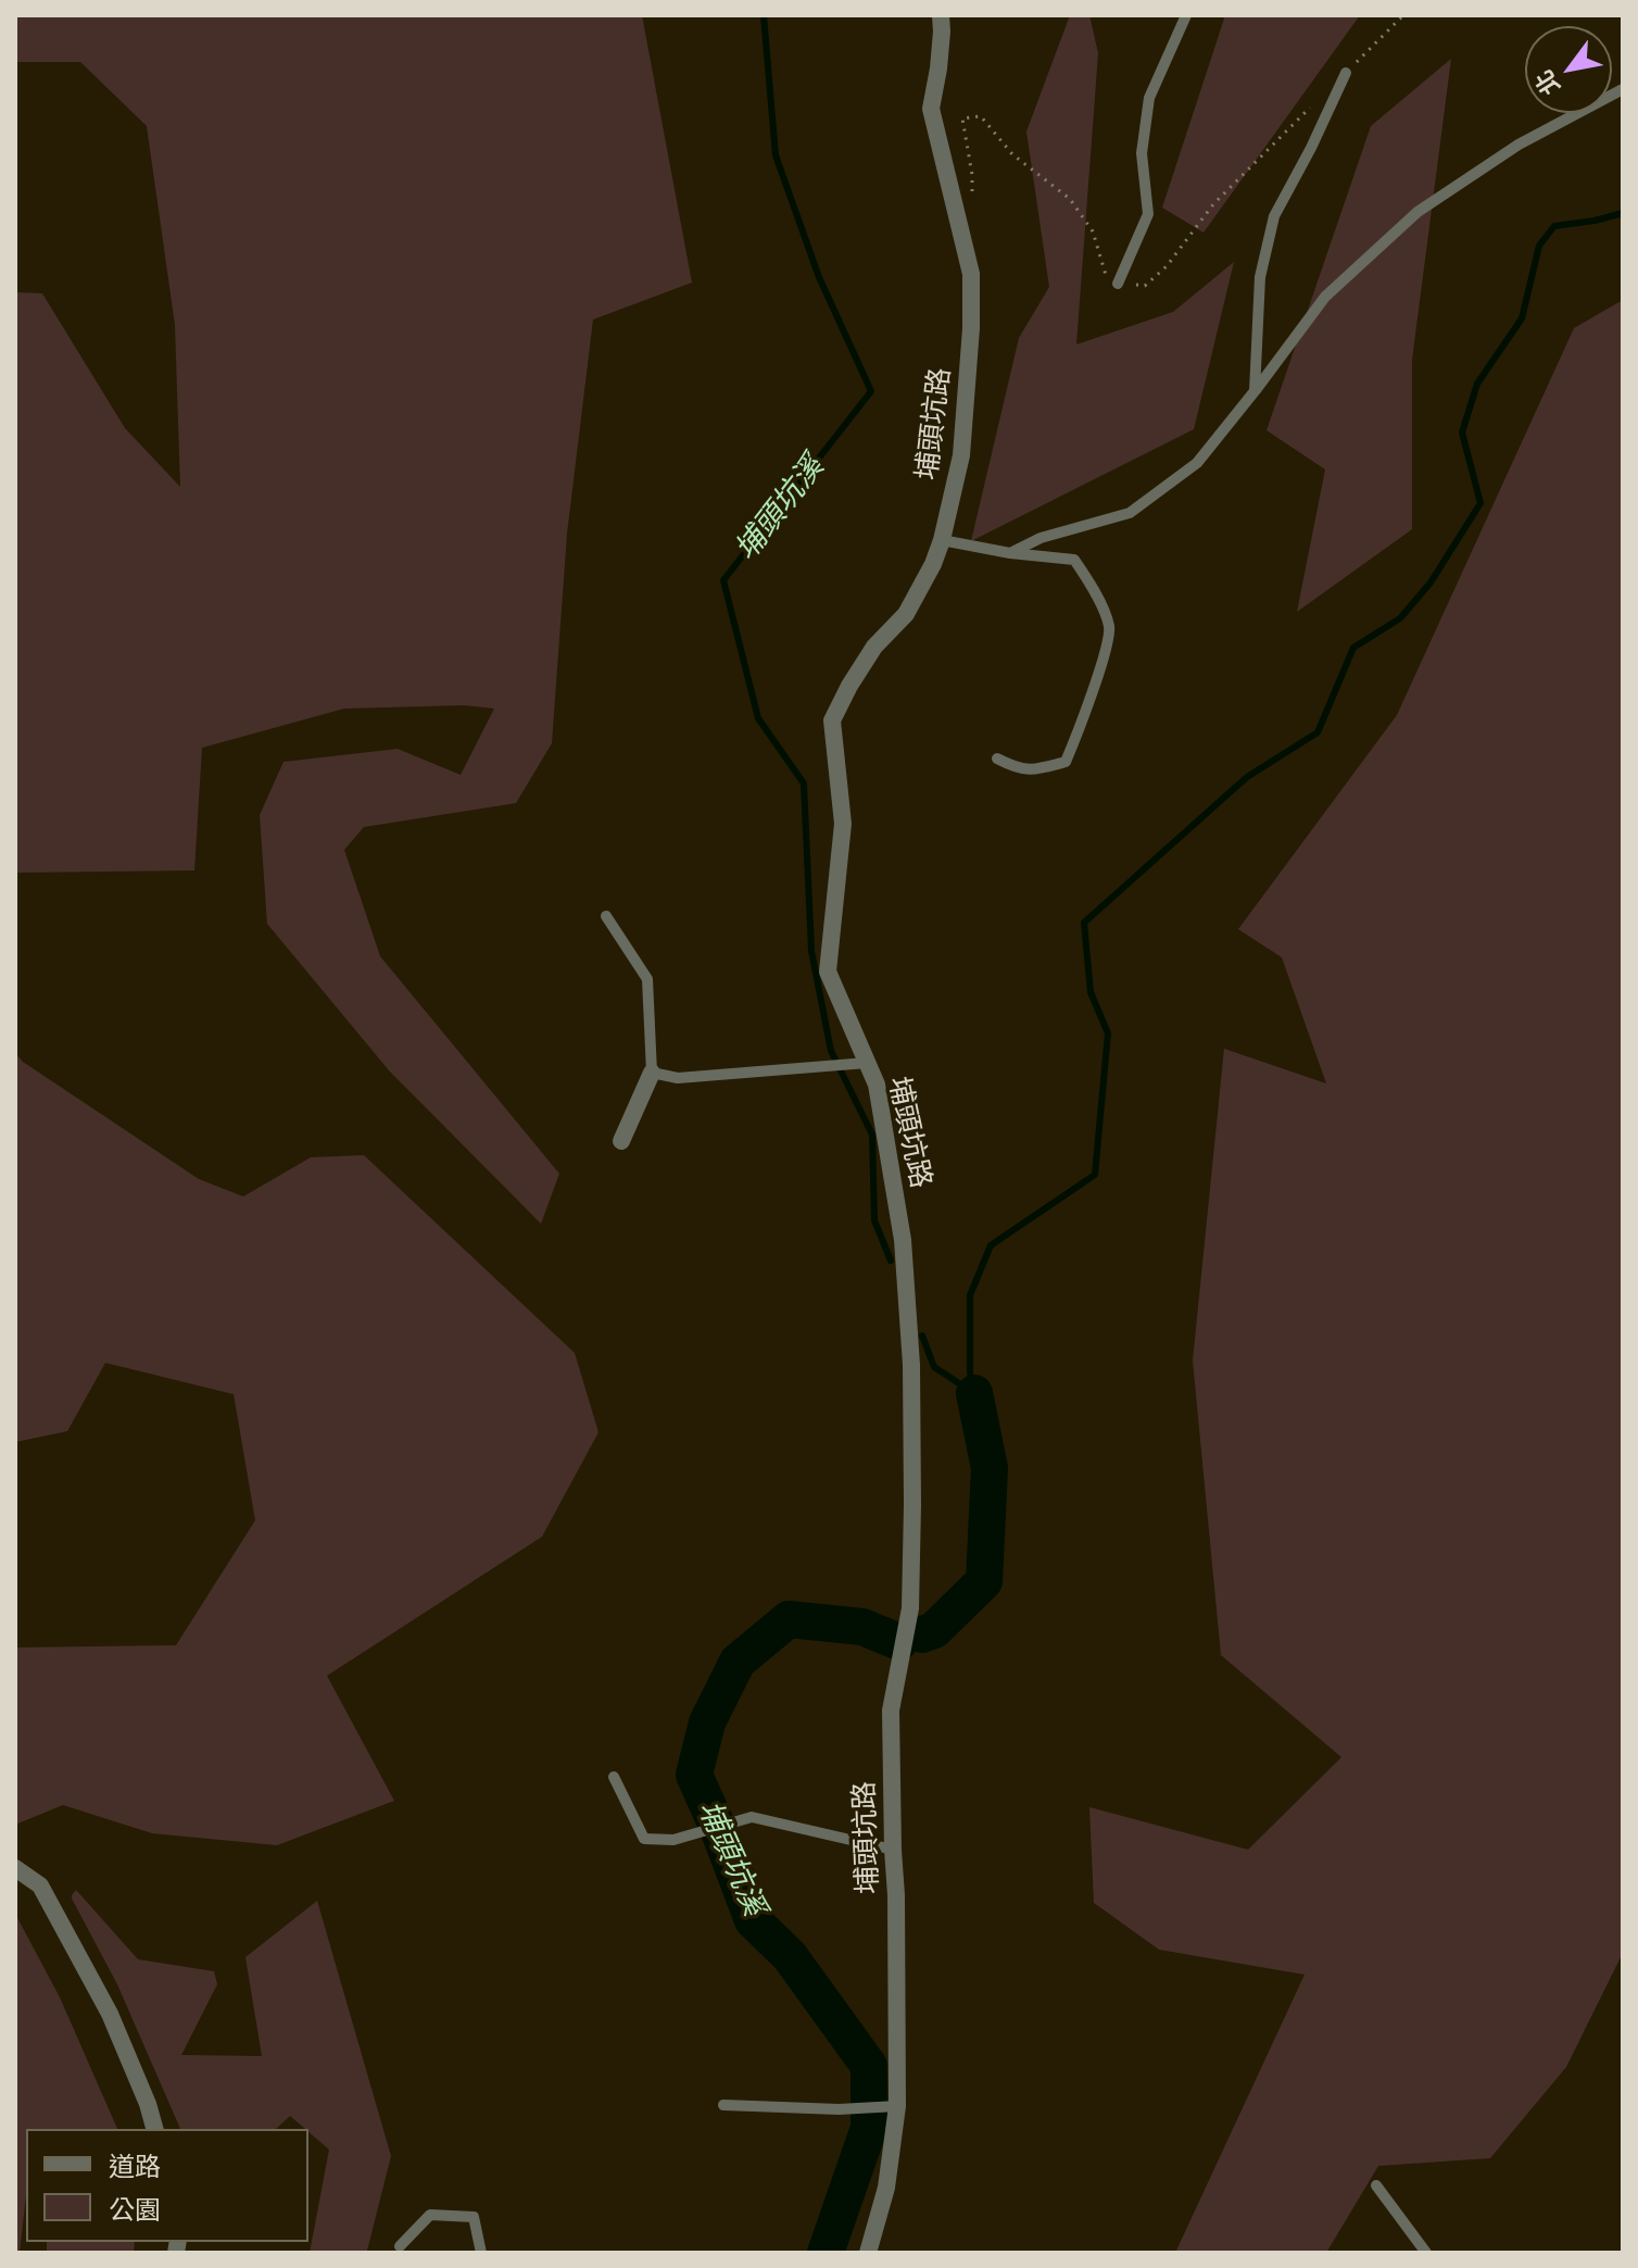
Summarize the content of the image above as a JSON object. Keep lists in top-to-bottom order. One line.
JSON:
{"streets":{"street":["埔頭坑路"]},"water":["埔頭坑溪"],"legend":["道路","公園"],"north":"bottom left"}
